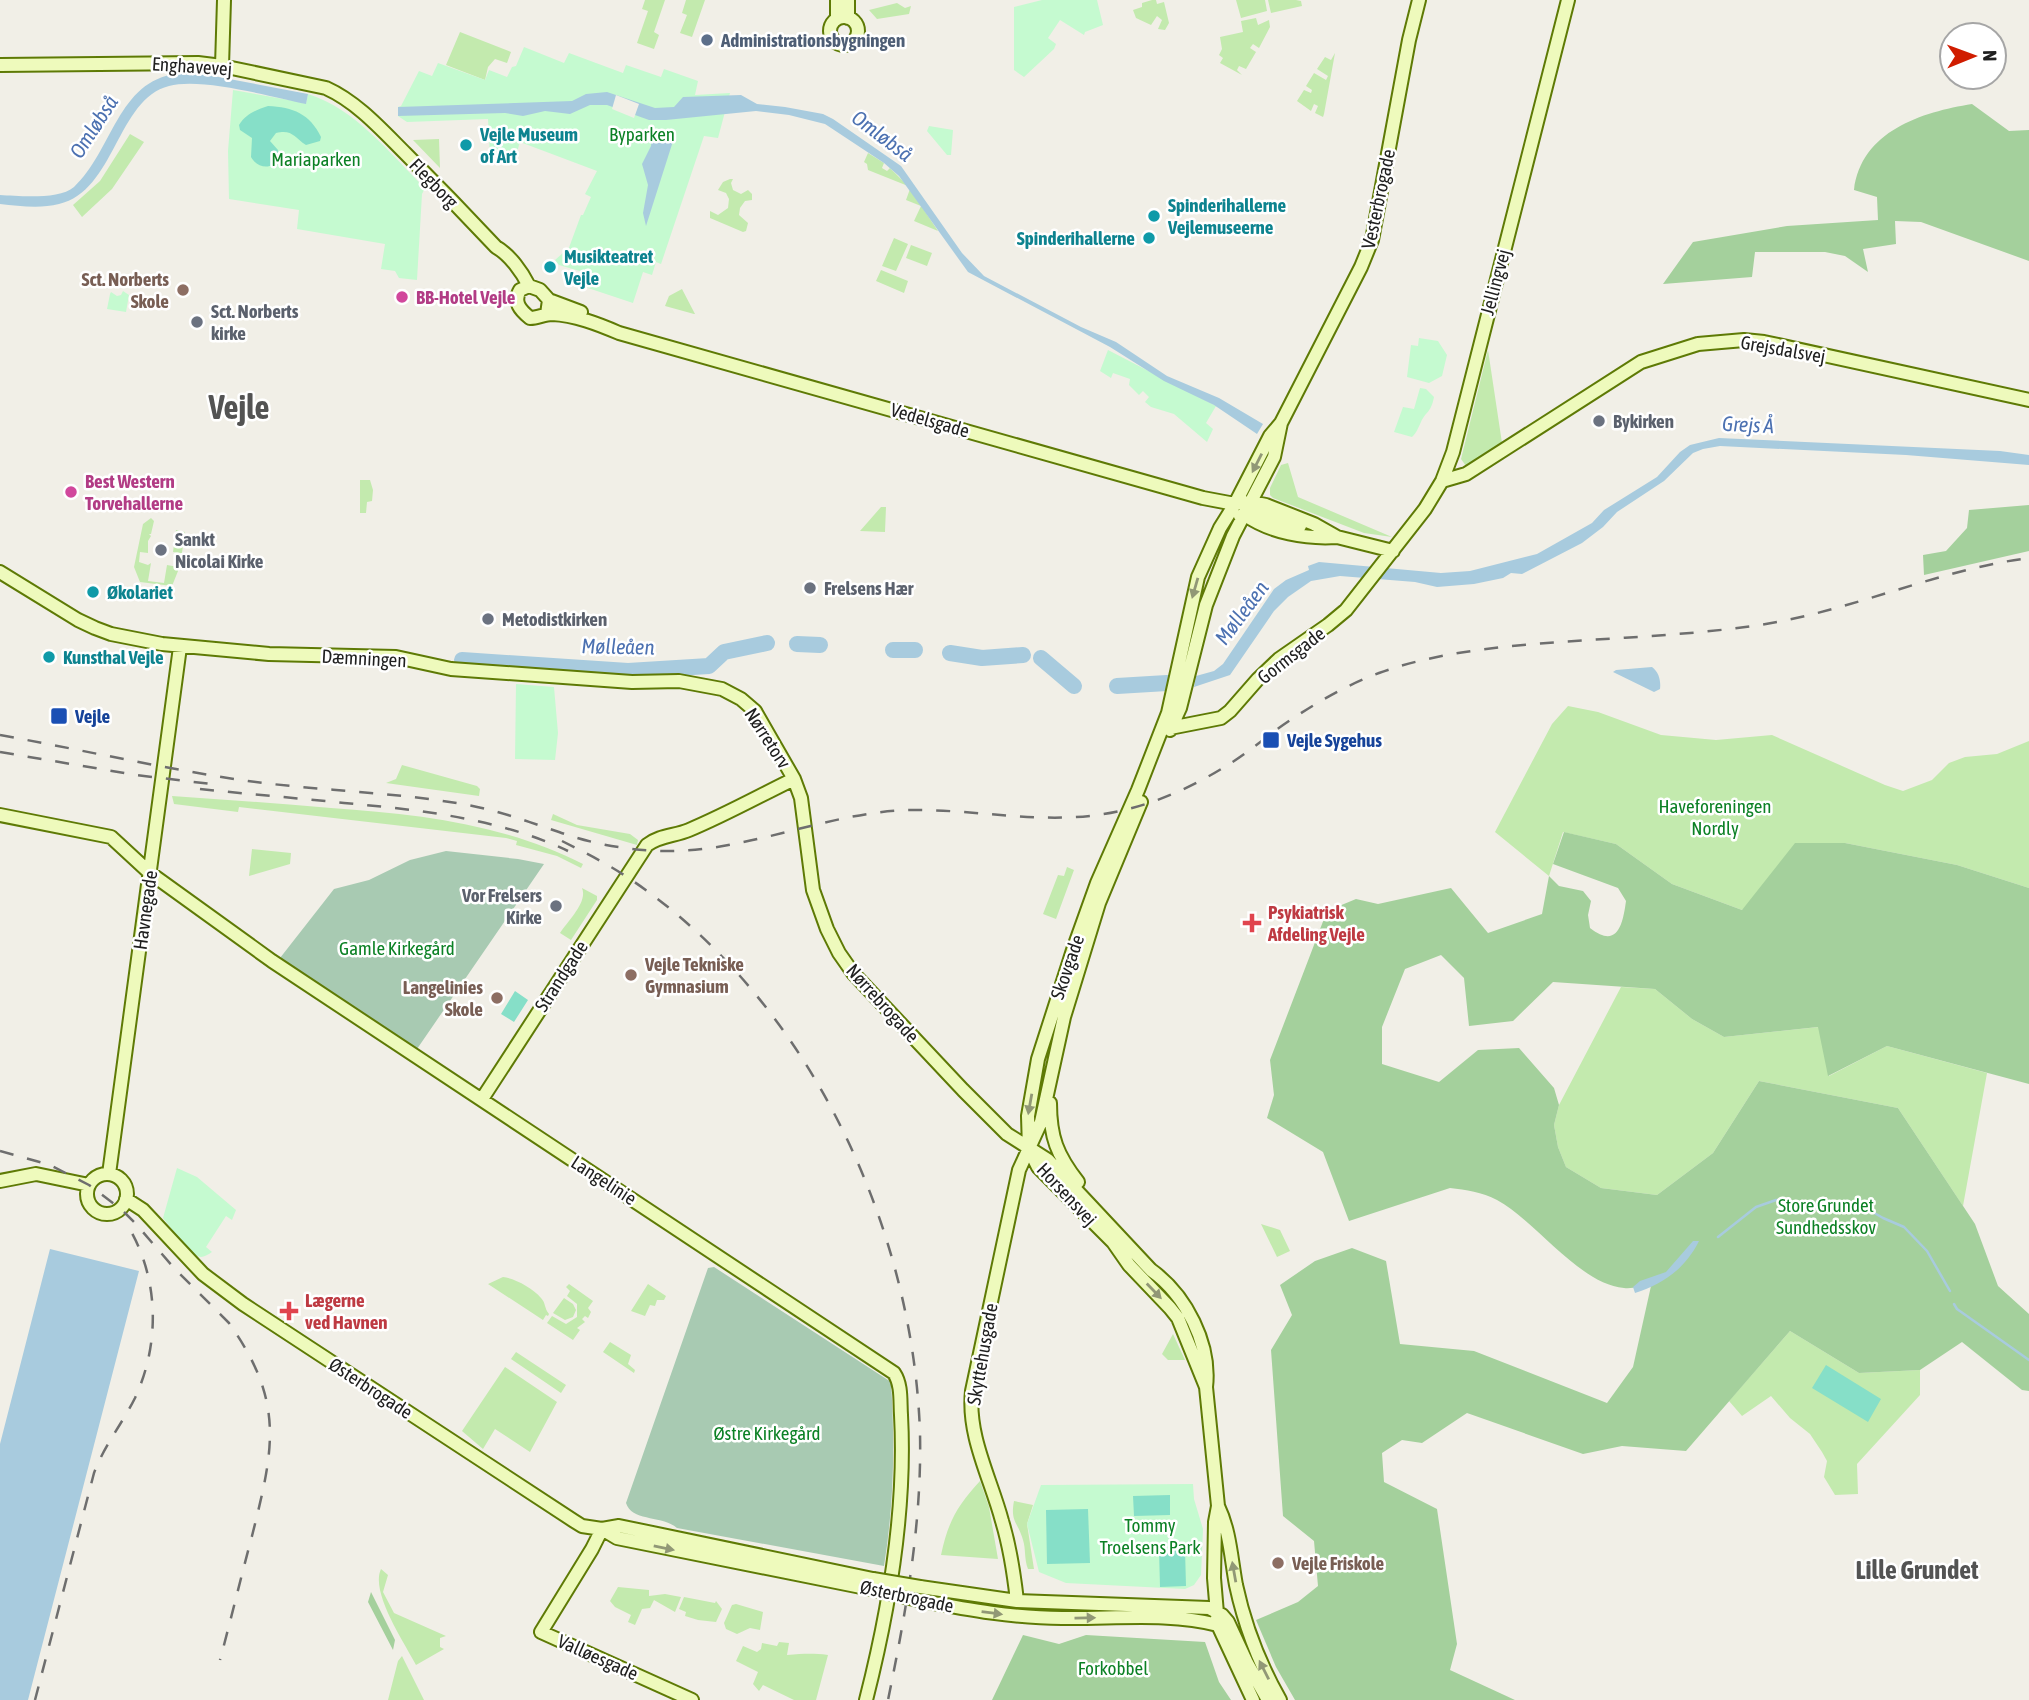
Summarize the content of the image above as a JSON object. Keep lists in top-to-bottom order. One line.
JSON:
{"streets":{"main road":["Enghavevej","Flegborg","Vesterbrogade","Jellingvej","Grejsdalsvej","Vedelsgade","Gormsgade","Dæmningen","Nørretorv","Havnegade","Skovgade","Strandgade","Nørrebrogade","Langelinie","Horsensvej","Skyttehusgade","Østerbrogade","Valløesgade"]},"crossings":[["Enghavevej","Flegborg"],["Flegborg","Vedelsgade"],["Vesterbrogade","Vedelsgade"],["Vesterbrogade","Gormsgade"],["Vesterbrogade","Skovgade"],["Jellingvej","Grejsdalsvej"],["Jellingvej","Vedelsgade"],["Jellingvej","Gormsgade"],["Vedelsgade","Gormsgade"],["Gormsgade","Skovgade"],["Dæmningen","Nørretorv"],["Dæmningen","Havnegade"],["Nørretorv","Strandgade"],["Nørretorv","Nørrebrogade"],["Havnegade","Langelinie"],["Havnegade","Østerbrogade"],["Skovgade","Nørrebrogade"],["Skovgade","Horsensvej"],["Skovgade","Skyttehusgade"],["Strandgade","Nørrebrogade"],["Strandgade","Langelinie"],["Nørrebrogade","Horsensvej"],["Nørrebrogade","Skyttehusgade"],["Horsensvej","Skyttehusgade"],["Horsensvej","Østerbrogade"],["Skyttehusgade","Østerbrogade"],["Østerbrogade","Valløesgade"]],"districts":["Vejle","Lille Grundet"],"water":["Omløbså","Grejs Å","Mølleåen"],"parks":["Byparken","Mariaparken","Haveforeningen Nordly","Gamle Kirkegård","Store Grundet Sundhedsskov","Østre Kirkegård","Tommy Troelsens Park","Forkobbel"],"places":{"other":["Administrationsbygningen","Vejle Museum of Art","Spinderihallerne Vejlemuseerne","Spinderihallerne","Musikteatret Vejle","Sct. Norberts Skole","BB-Hotel Vejle","Sct. Norberts kirke","Bykirken","Best Western Torvehallerne","Sankt Nicolai Kirke","Frelsens Hær","Økolariet","Metodistkirken","Kunsthal Vejle","Vor Frelsers Kirke","Vejle Tekniske Gymnasium","Langelinies Skole","Vejle Friskole"],"transit":["Vejle","Vejle Sygehus"],"health":["Psykiatrisk Afdeling Vejle","Lægerne ved Havnen"]},"north":"right"}
